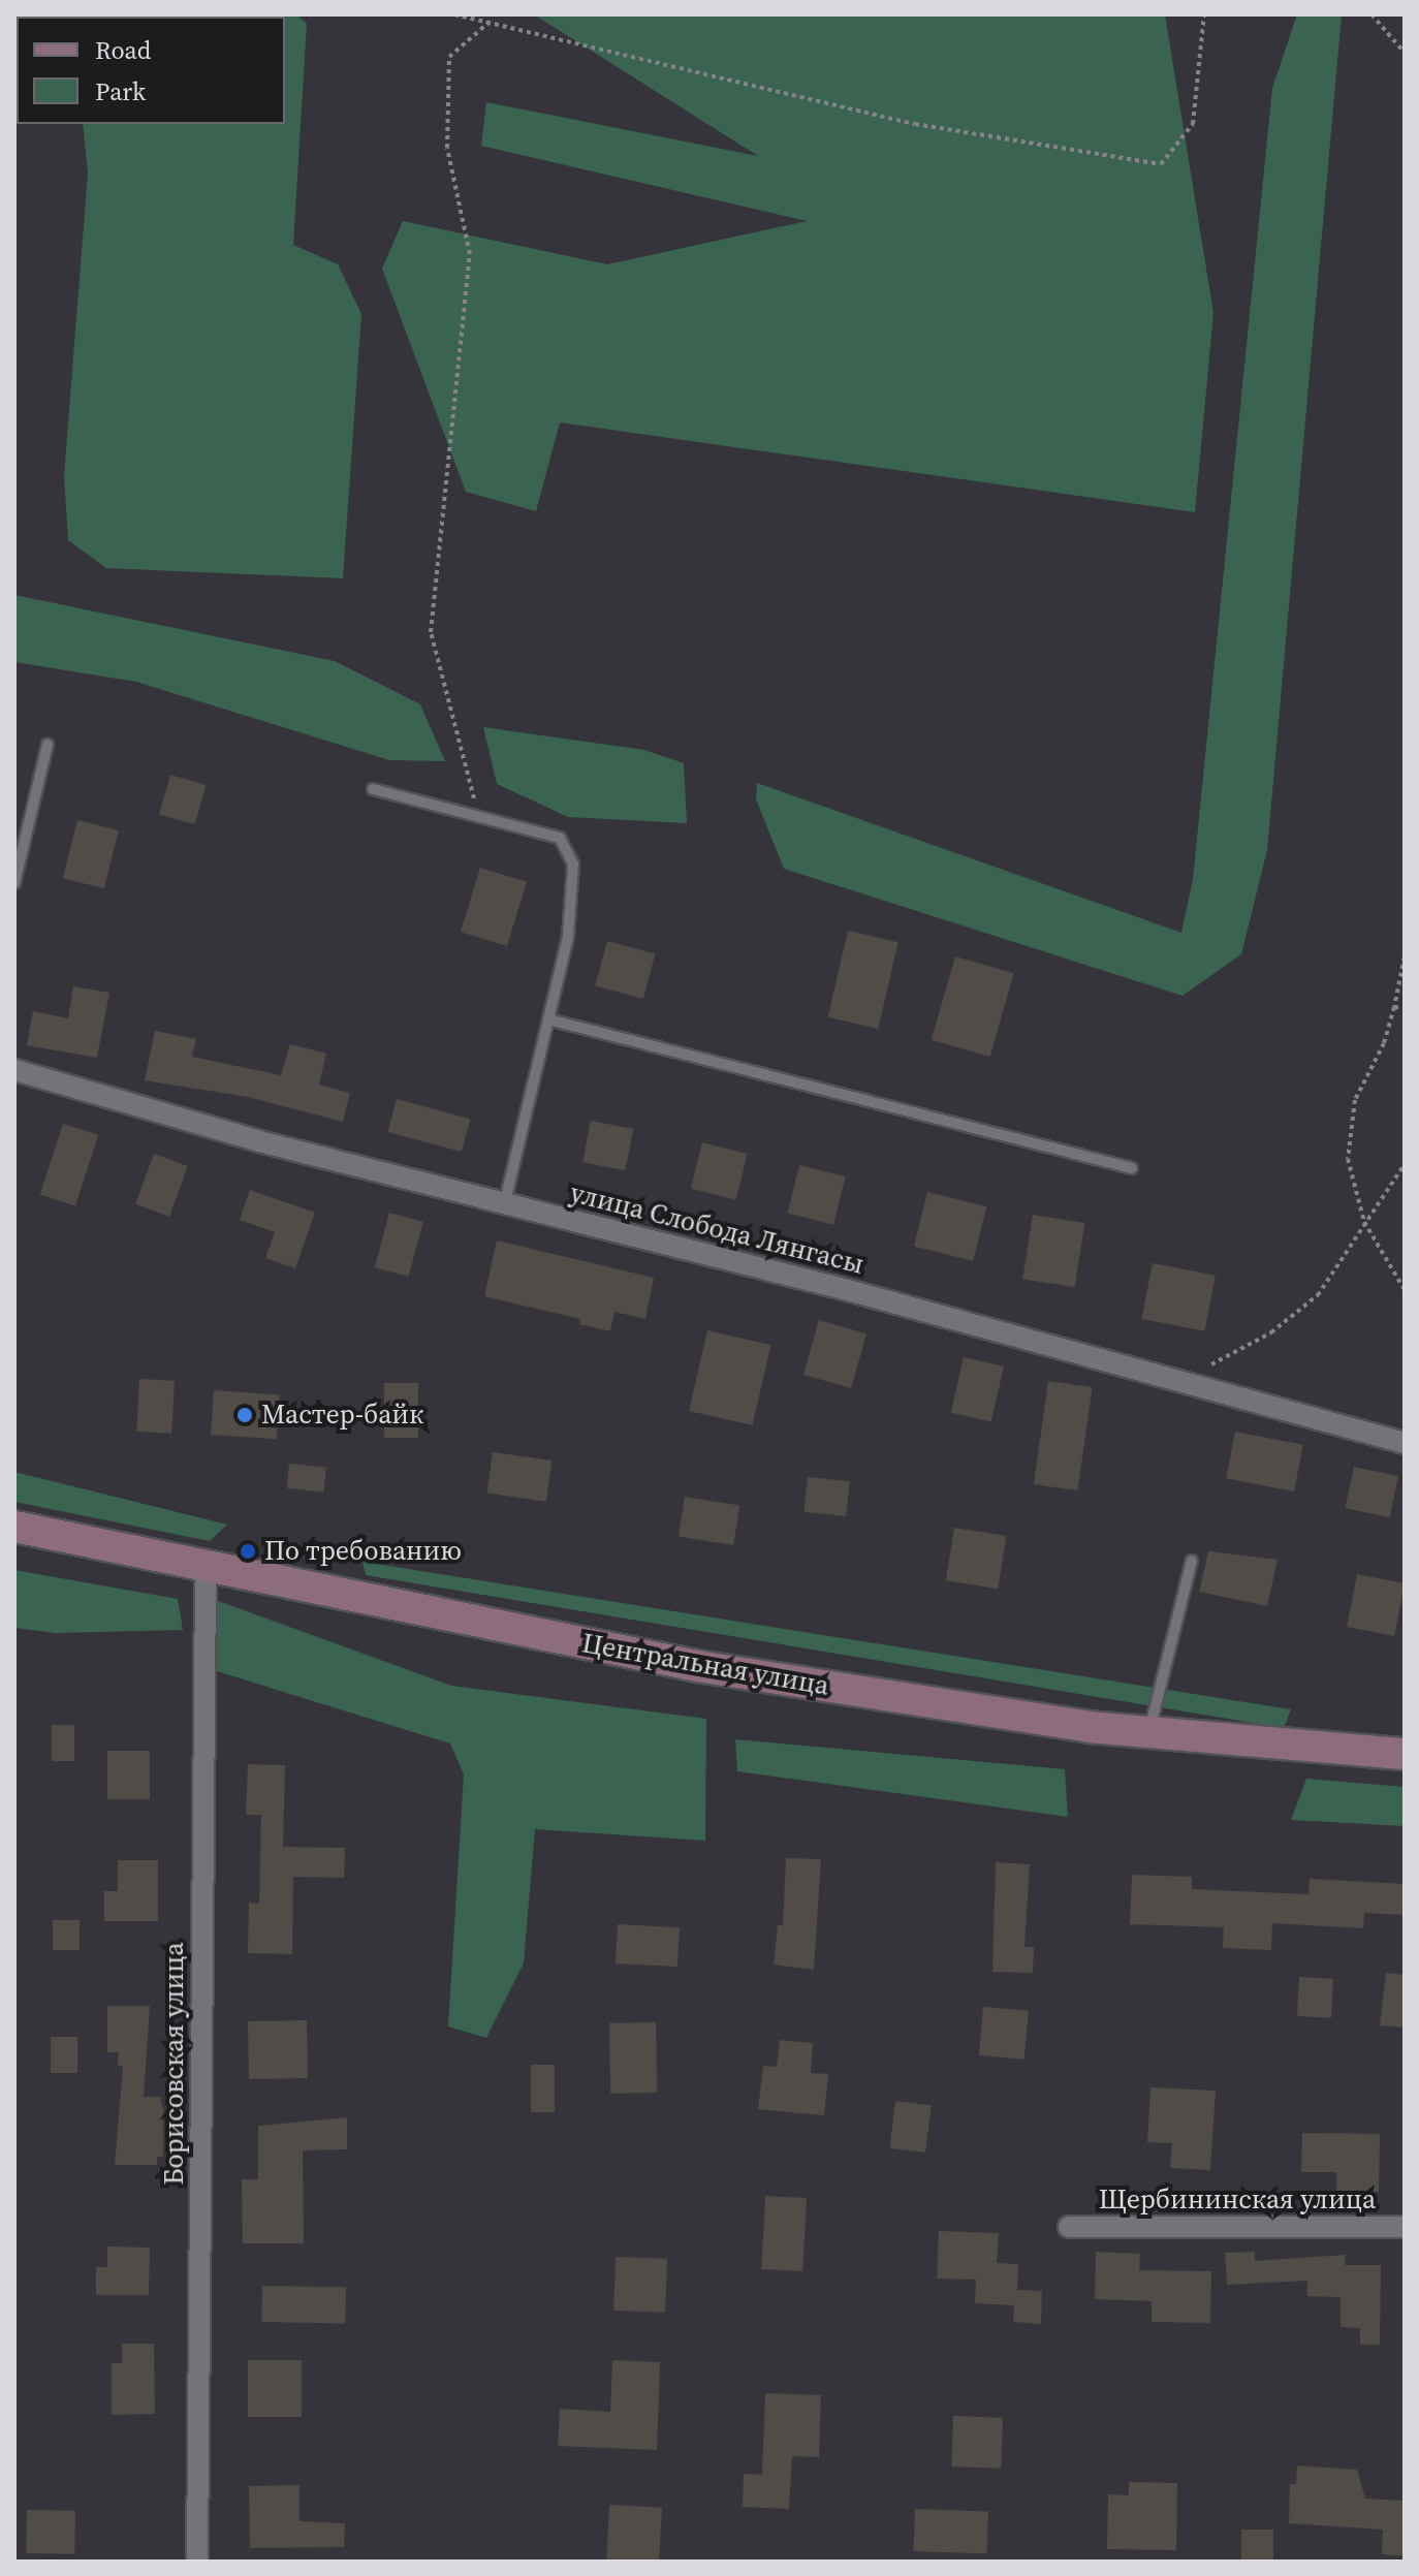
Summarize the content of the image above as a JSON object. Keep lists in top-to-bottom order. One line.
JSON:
{"streets":{"street":["улица Слобода Лянгасы","Центральная улица","Борисовская улица","Щербининская улица"]},"crossings":[["Центральная улица","Борисовская улица"]],"places":["Мастер-байк","По требованию"],"legend":["Road","Park"]}
